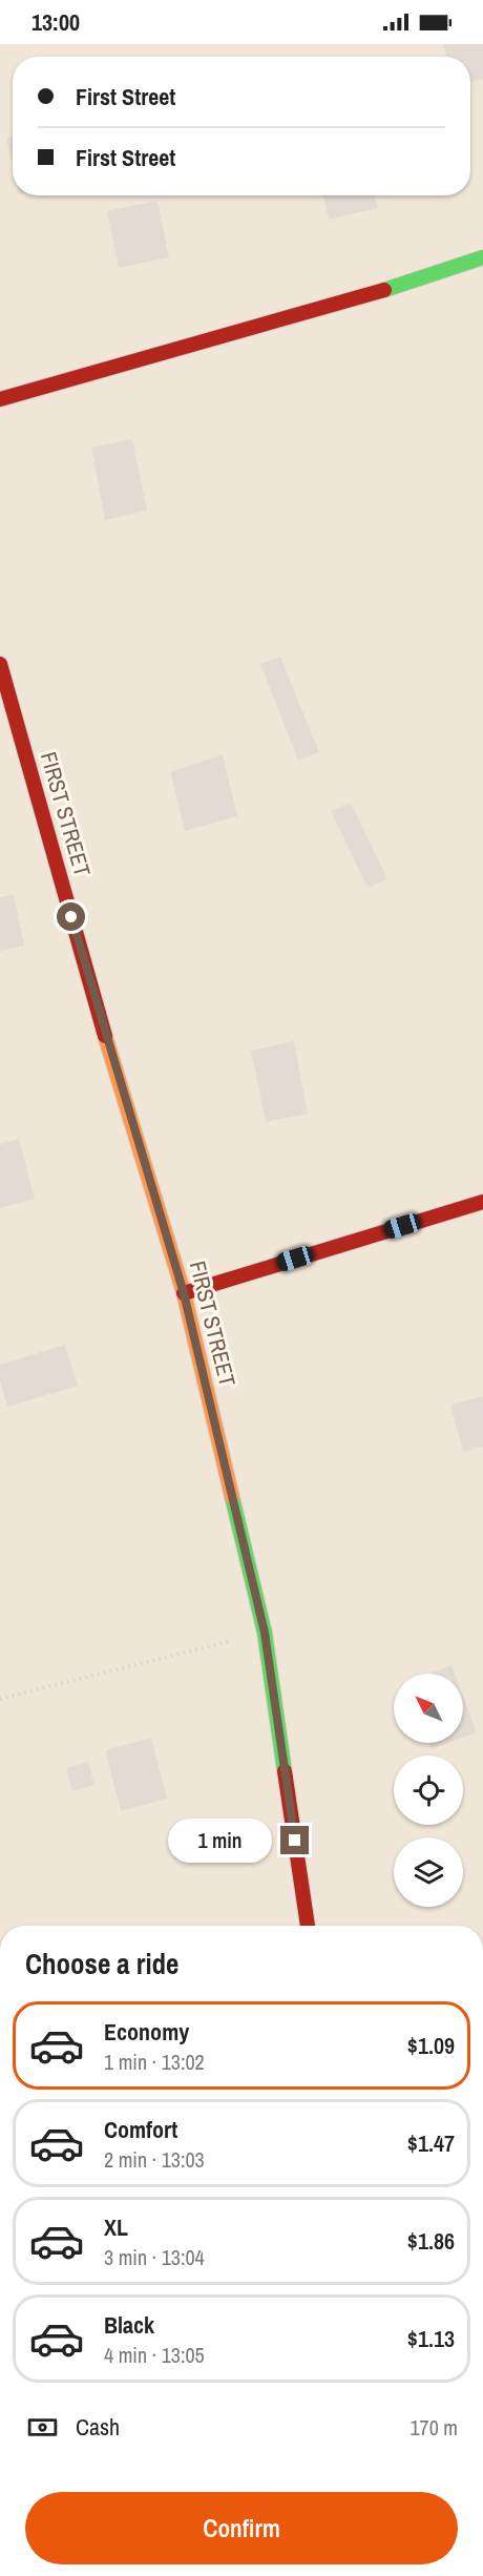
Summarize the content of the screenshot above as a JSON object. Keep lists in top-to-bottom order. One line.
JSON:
{"streets":{"street":["FIRST STREET"]},"north":"top left","page":{"status":"13:00","banner":["First Street","First Street"],"bubble":"1 min","heading":"Choose a ride","list":[{"name":"Economy","note":"1 min · 13:02","value":"$1.09"},{"name":"Comfort","note":"2 min · 13:03","value":"$1.47"},{"name":"XL","note":"3 min · 13:04","value":"$1.86"},{"name":"Black","note":"4 min · 13:05","value":"$1.13"}],"pay":["Cash","170 m"],"buttons":"Confirm"}}
